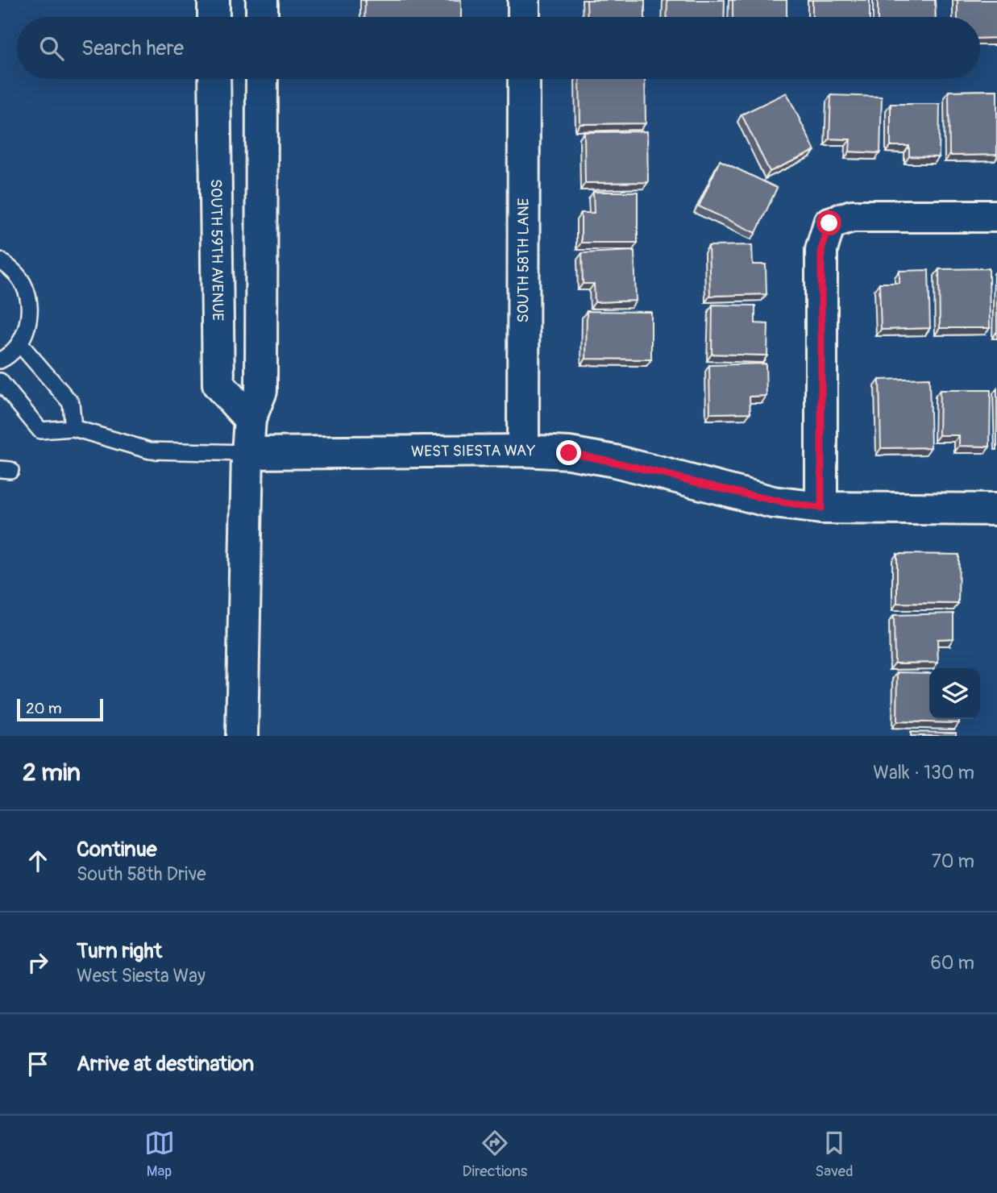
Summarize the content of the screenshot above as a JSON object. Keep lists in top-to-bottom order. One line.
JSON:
{"streets":{"street":["SOUTH 59TH AVENUE","SOUTH 58TH LANE","WEST SIESTA WAY"]},"crossings":[["SOUTH 58TH LANE","WEST SIESTA WAY"]],"scale_bar":"20 m","page":{"search":"Search here","scale":"20 m","heading":["2 min","Walk · 130 m"],"list":[["Continue","South 58th Drive","70 m"],["Turn right","West Siesta Way","60 m"],"Arrive at destination"],"nav":["Map","Directions","Saved"]}}
